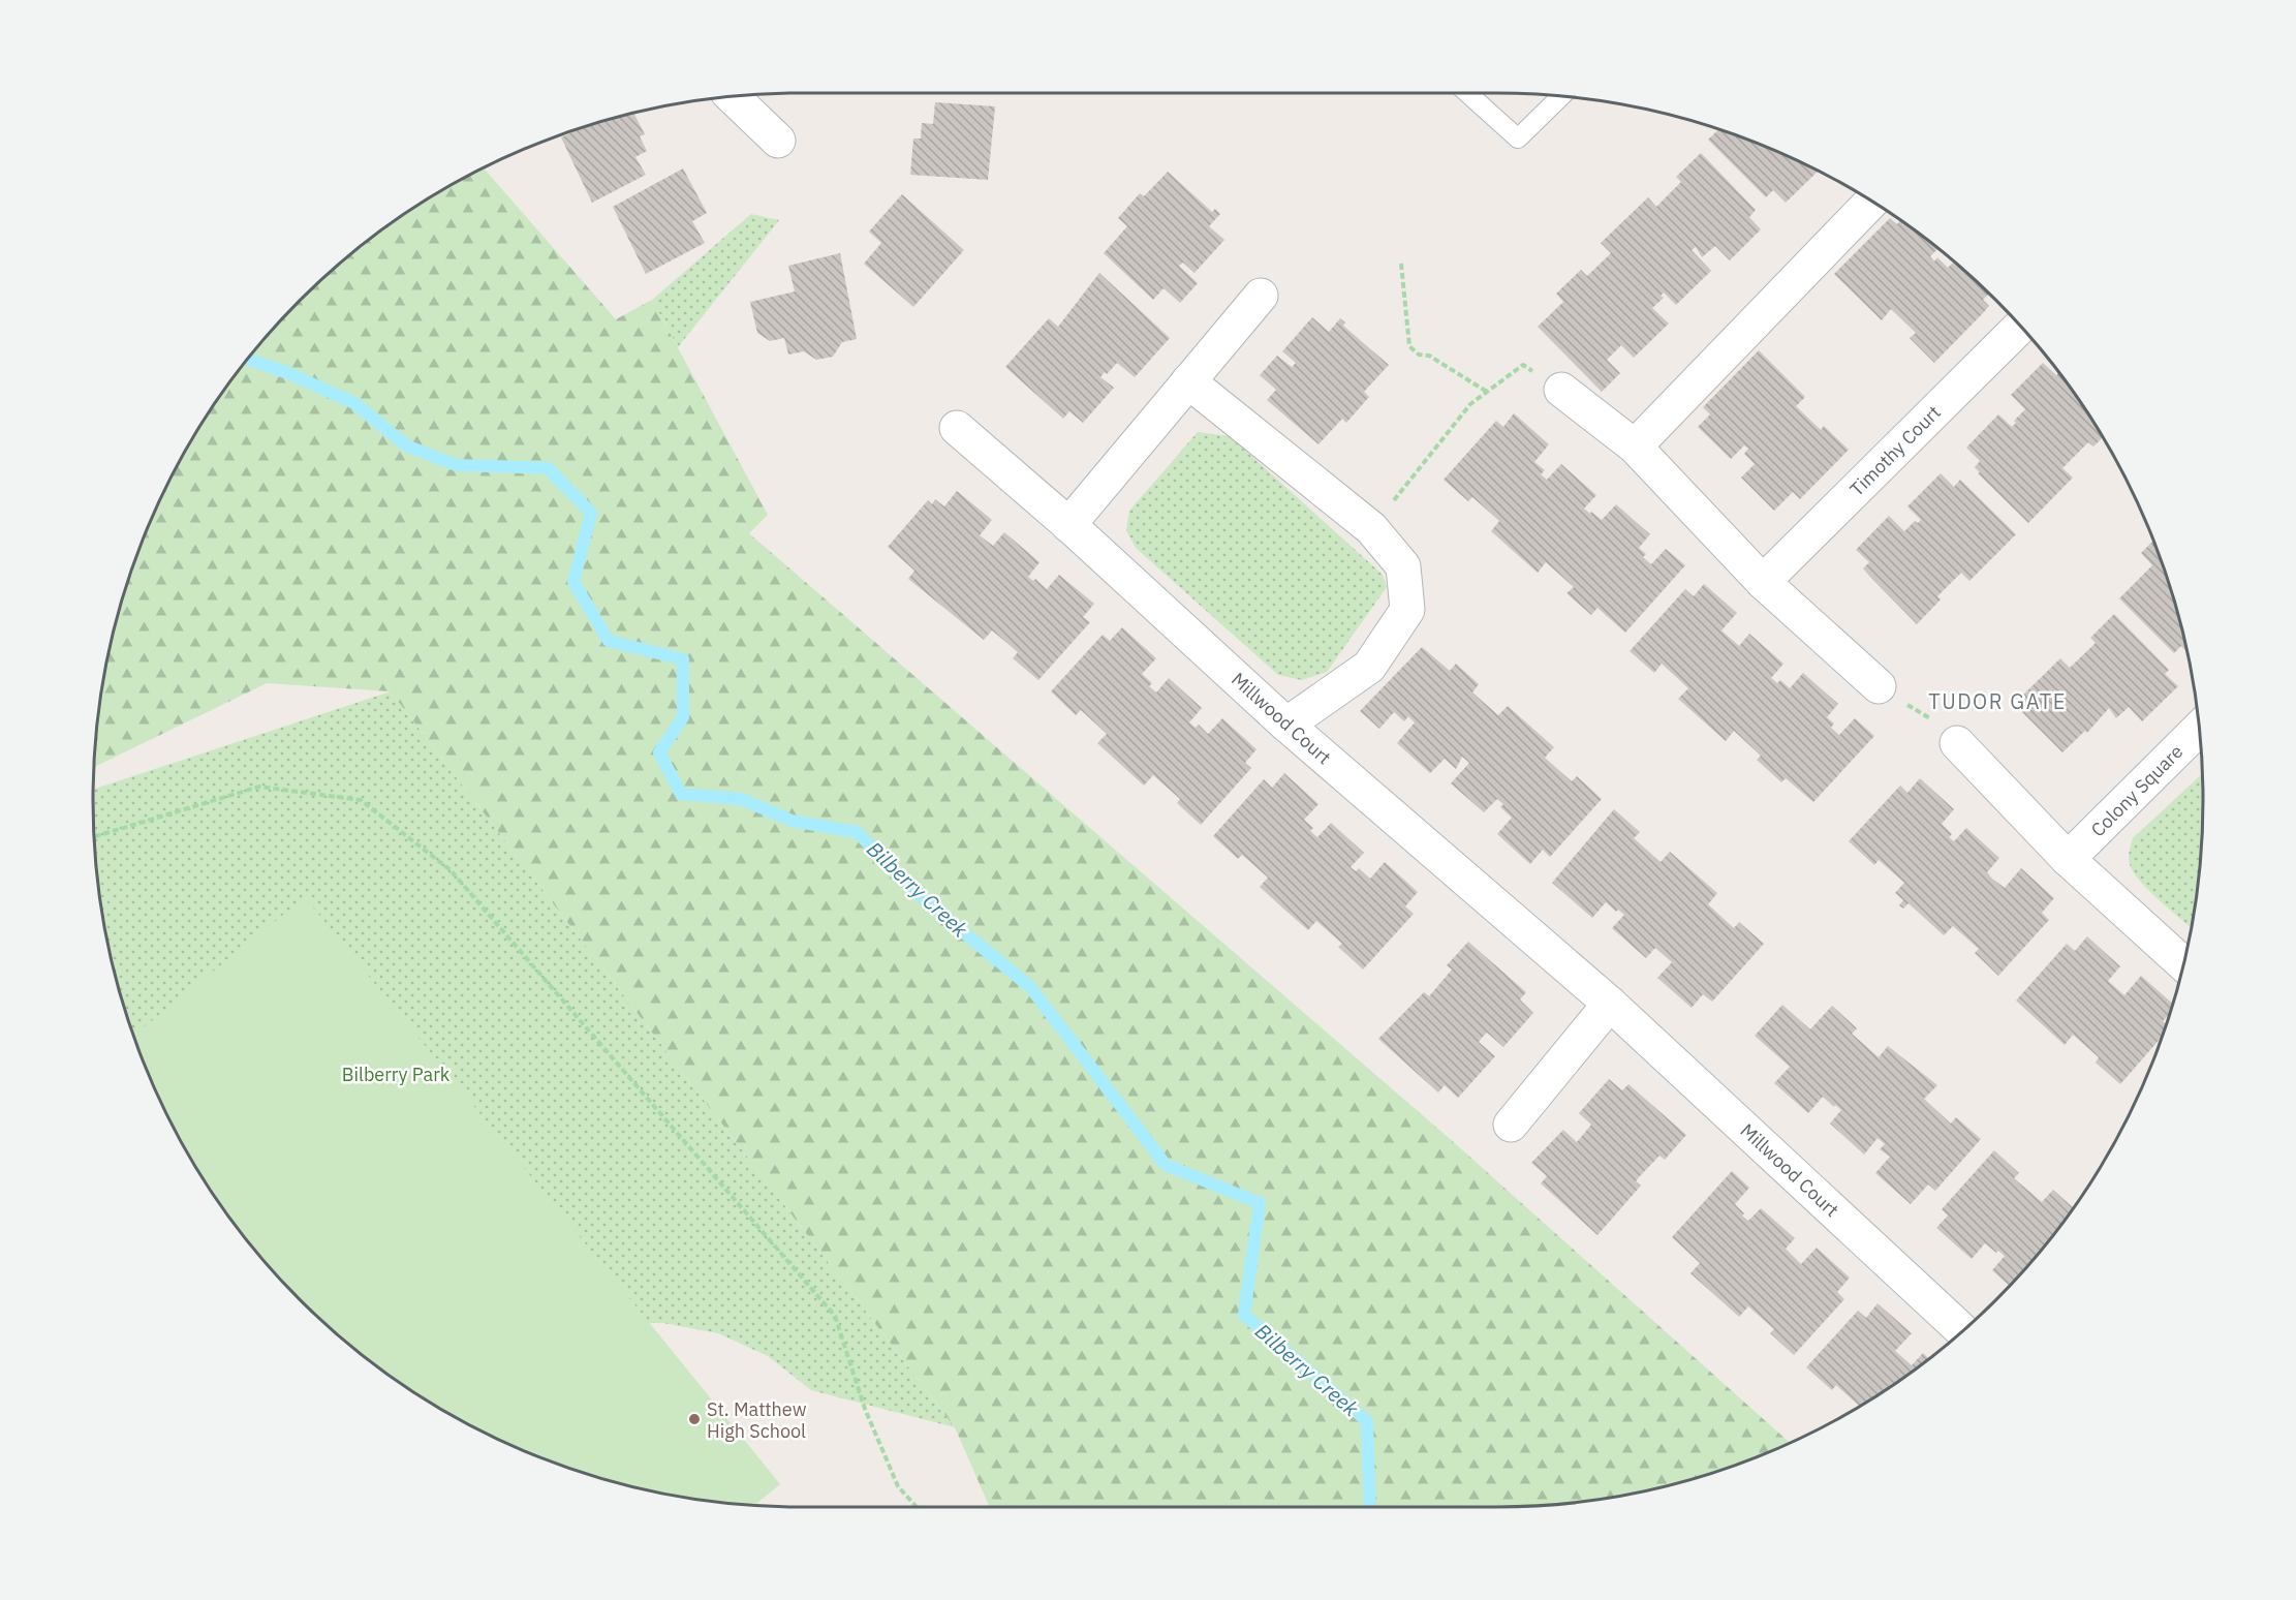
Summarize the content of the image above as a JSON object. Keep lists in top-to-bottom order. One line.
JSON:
{"streets":{"street":["Timothy Court","Millwood Court","Colony Square"]},"districts":["TUDOR GATE"],"water":["Bilberry Creek"],"parks":["Bilberry Park"],"places":["St. Matthew High School"]}
